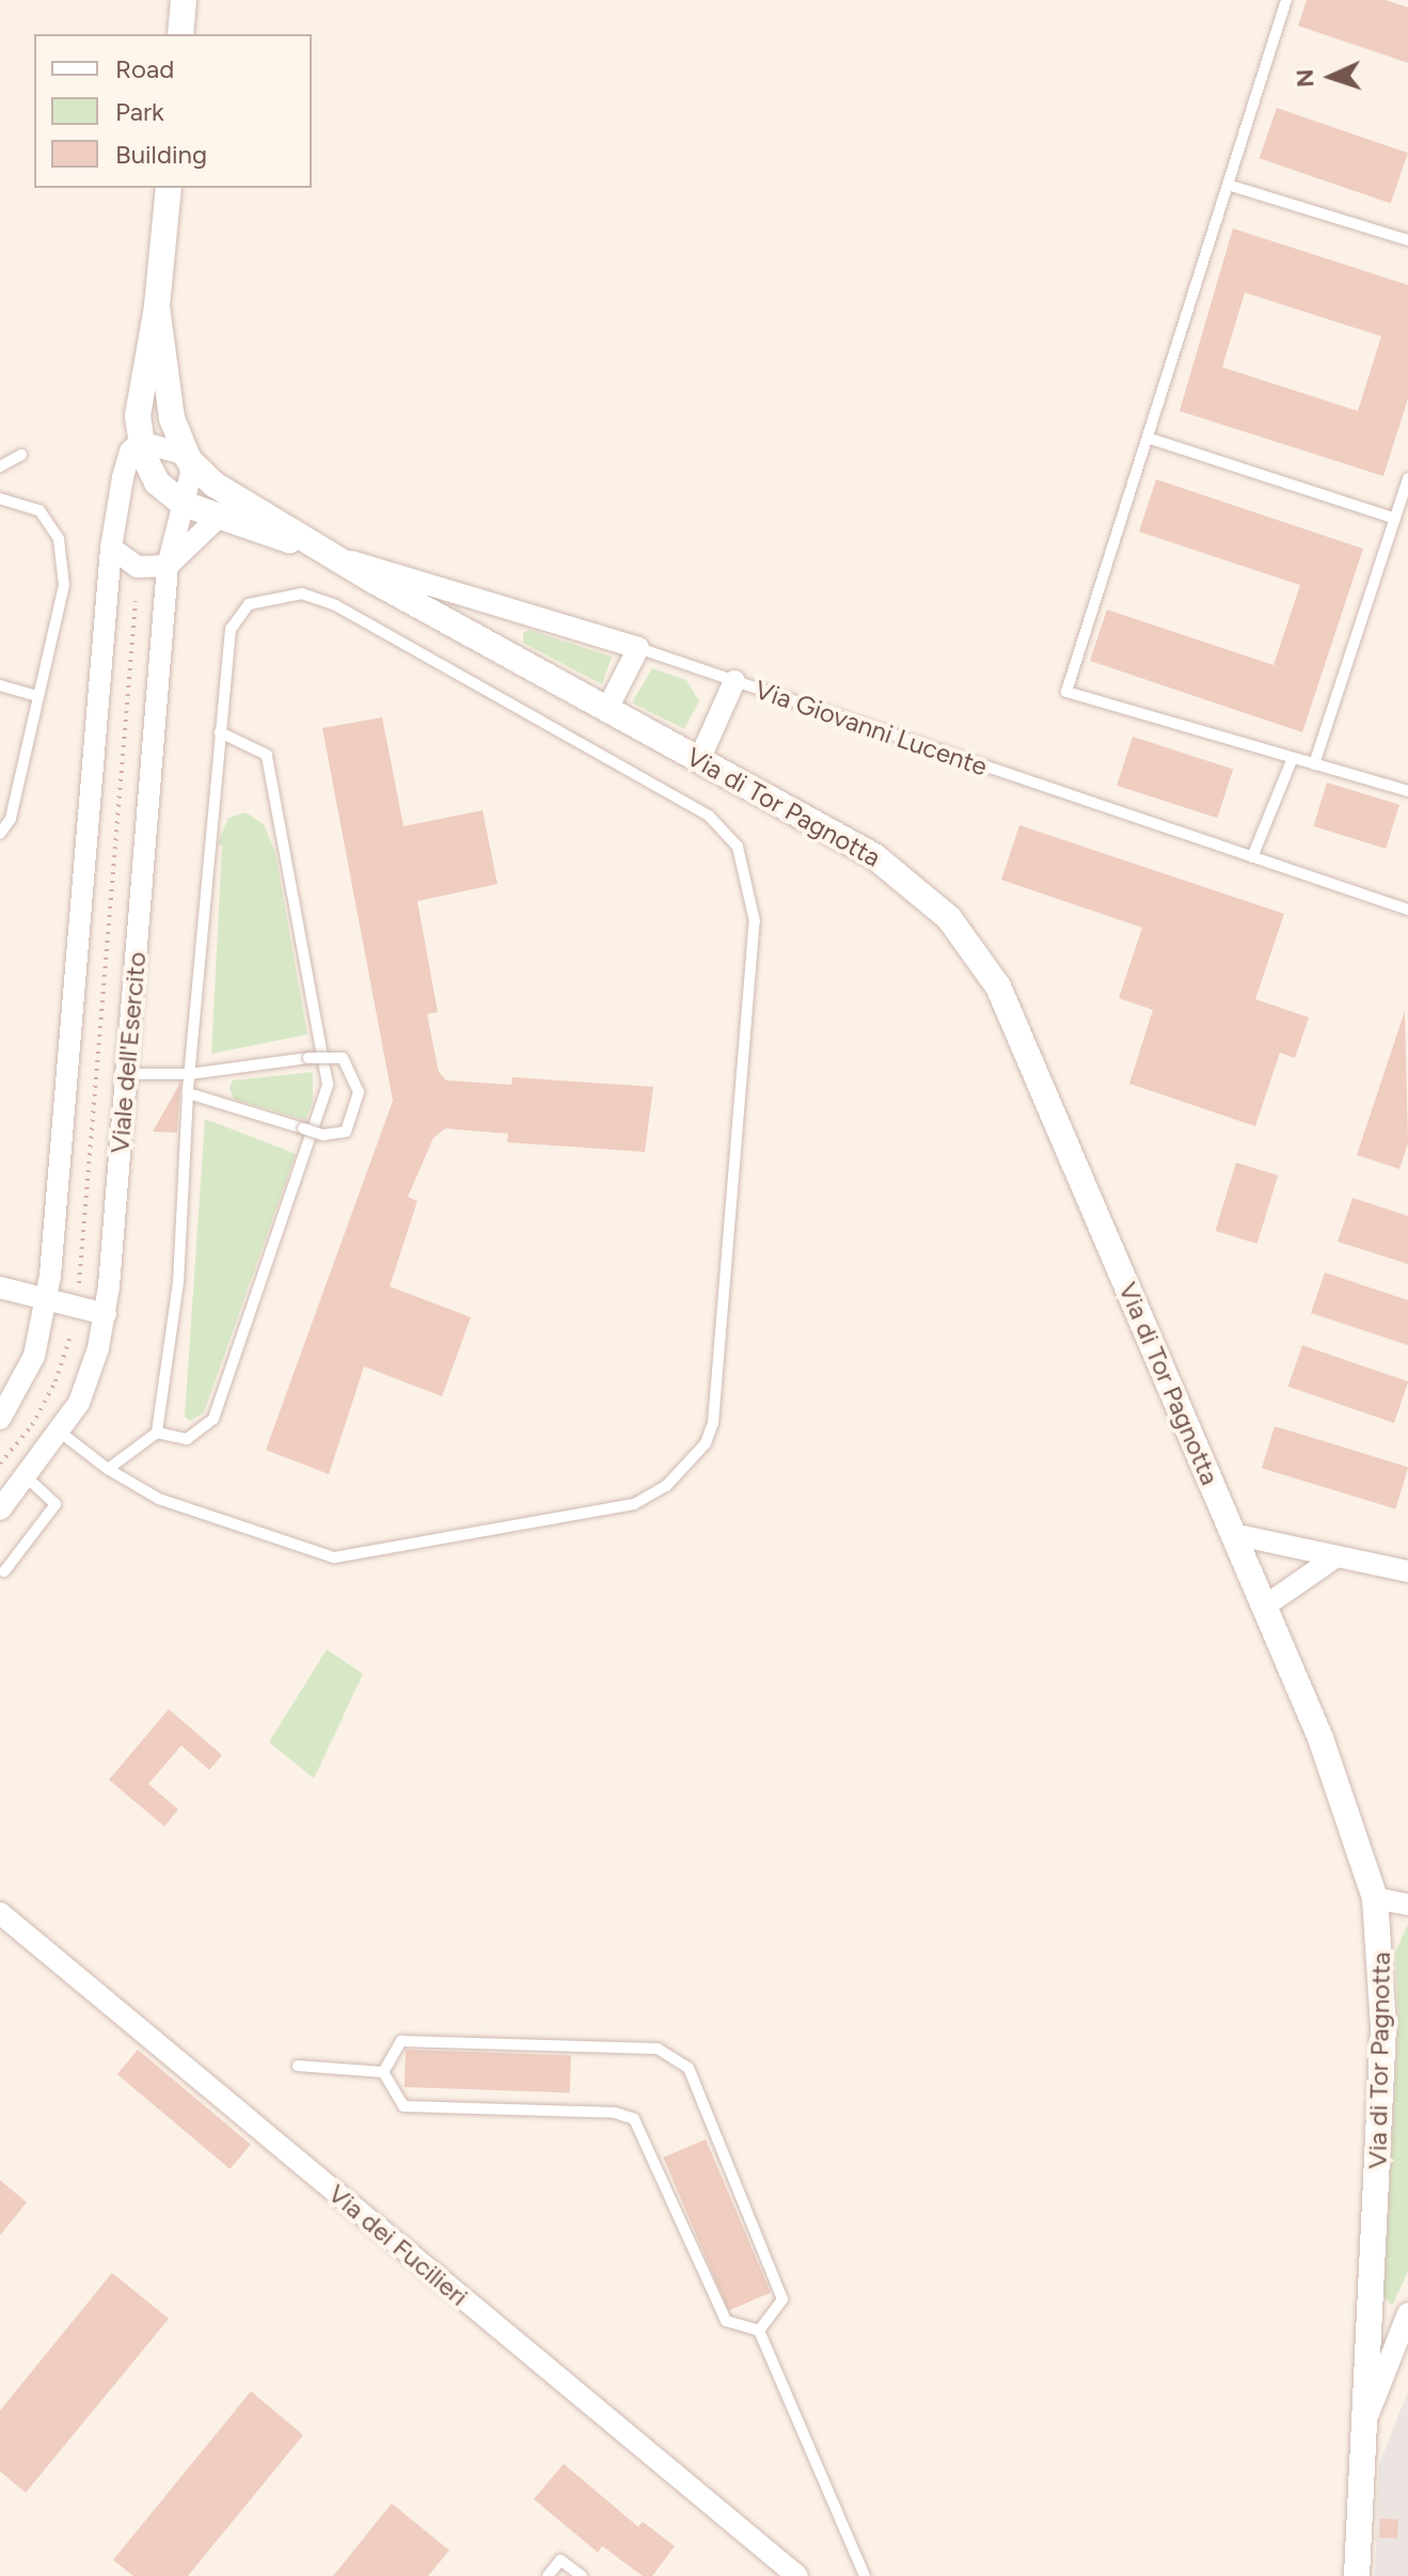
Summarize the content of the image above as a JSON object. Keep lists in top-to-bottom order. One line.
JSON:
{"streets":{"street":["Via Giovanni Lucente","Via di Tor Pagnotta","Viale dell'Esercito","Via dei Fucilieri"]},"crossings":[["Via Giovanni Lucente","Via di Tor Pagnotta"],["Via di Tor Pagnotta","Viale dell'Esercito"]],"legend":["Road","Park","Building"],"north":"left"}
